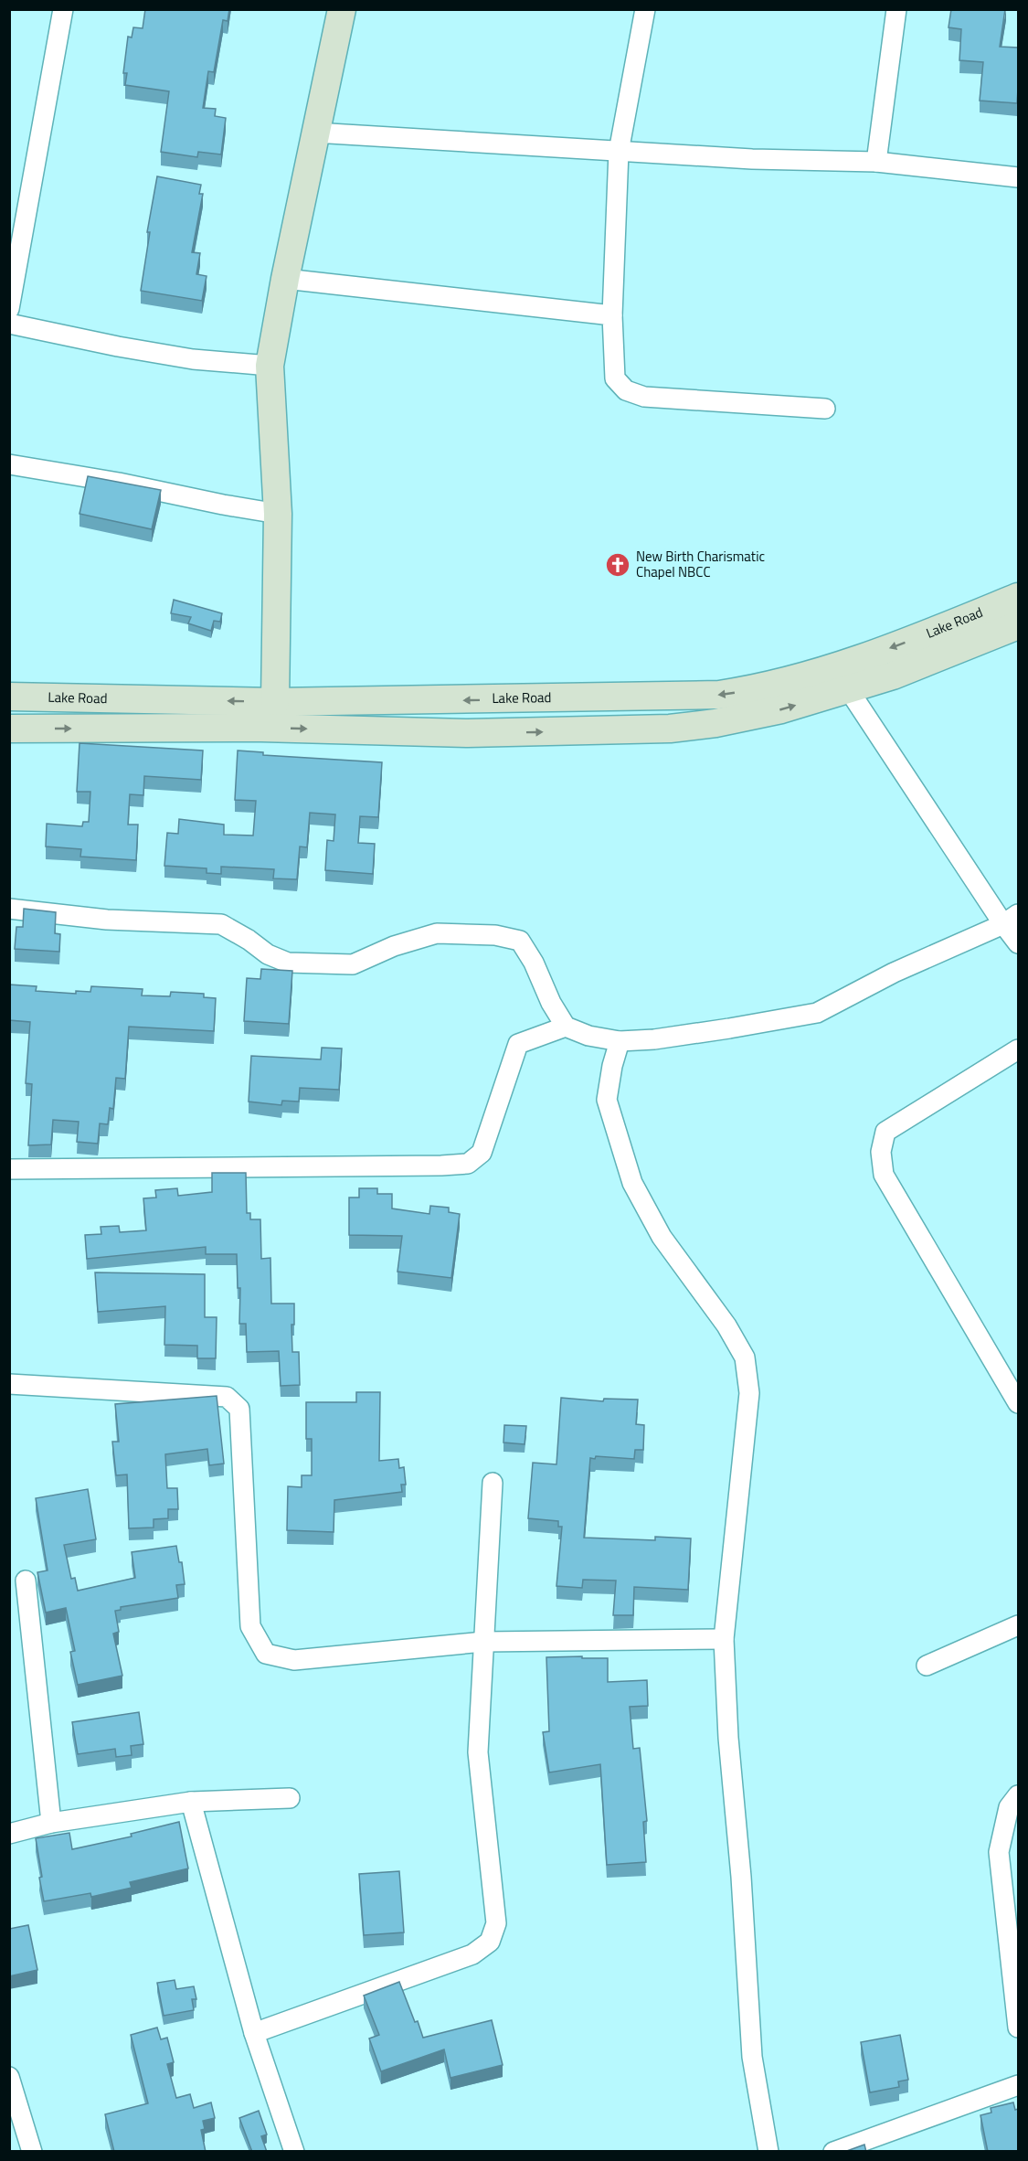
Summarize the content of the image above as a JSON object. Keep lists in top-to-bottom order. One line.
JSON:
{"streets":{"main road":["Lake Road"]},"places":{"church":["New Birth Charismatic Chapel NBCC"]}}
